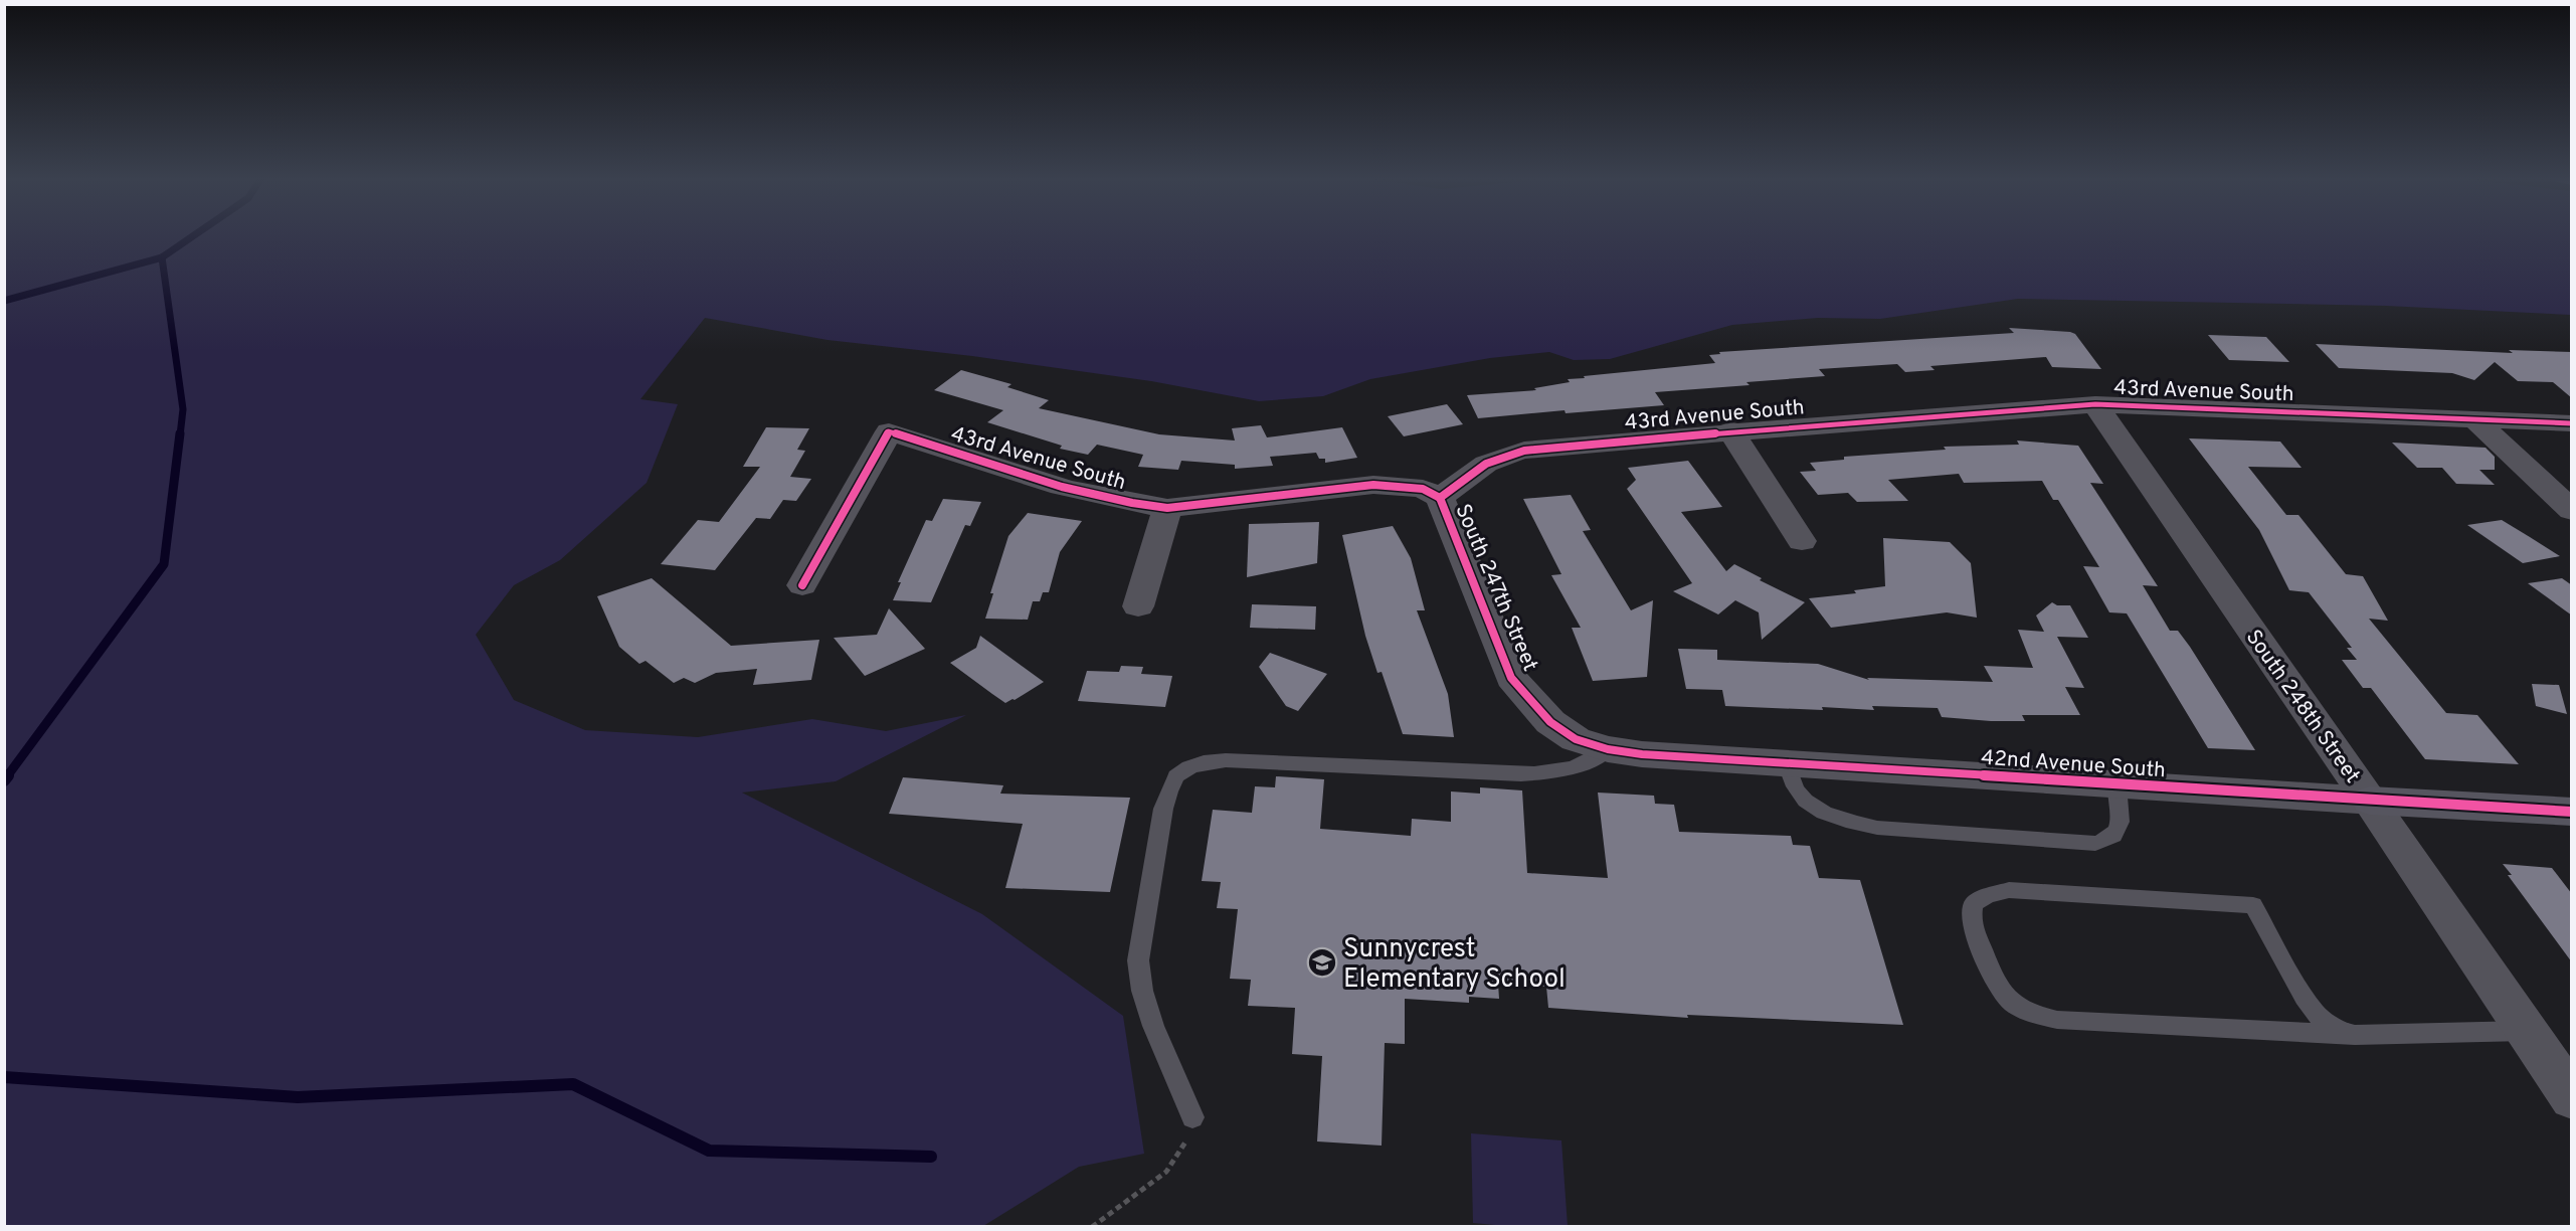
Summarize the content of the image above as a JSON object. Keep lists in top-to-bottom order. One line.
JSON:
{"streets":{"street":["43rd Avenue South","South 247th Street","South 248th Street","42nd Avenue South"]},"crossings":[["43rd Avenue South","South 247th Street"],["43rd Avenue South","South 248th Street"],["South 247th Street","42nd Avenue South"],["South 248th Street","42nd Avenue South"]],"places":{"school or university":["Sunnycrest Elementary School"]}}
